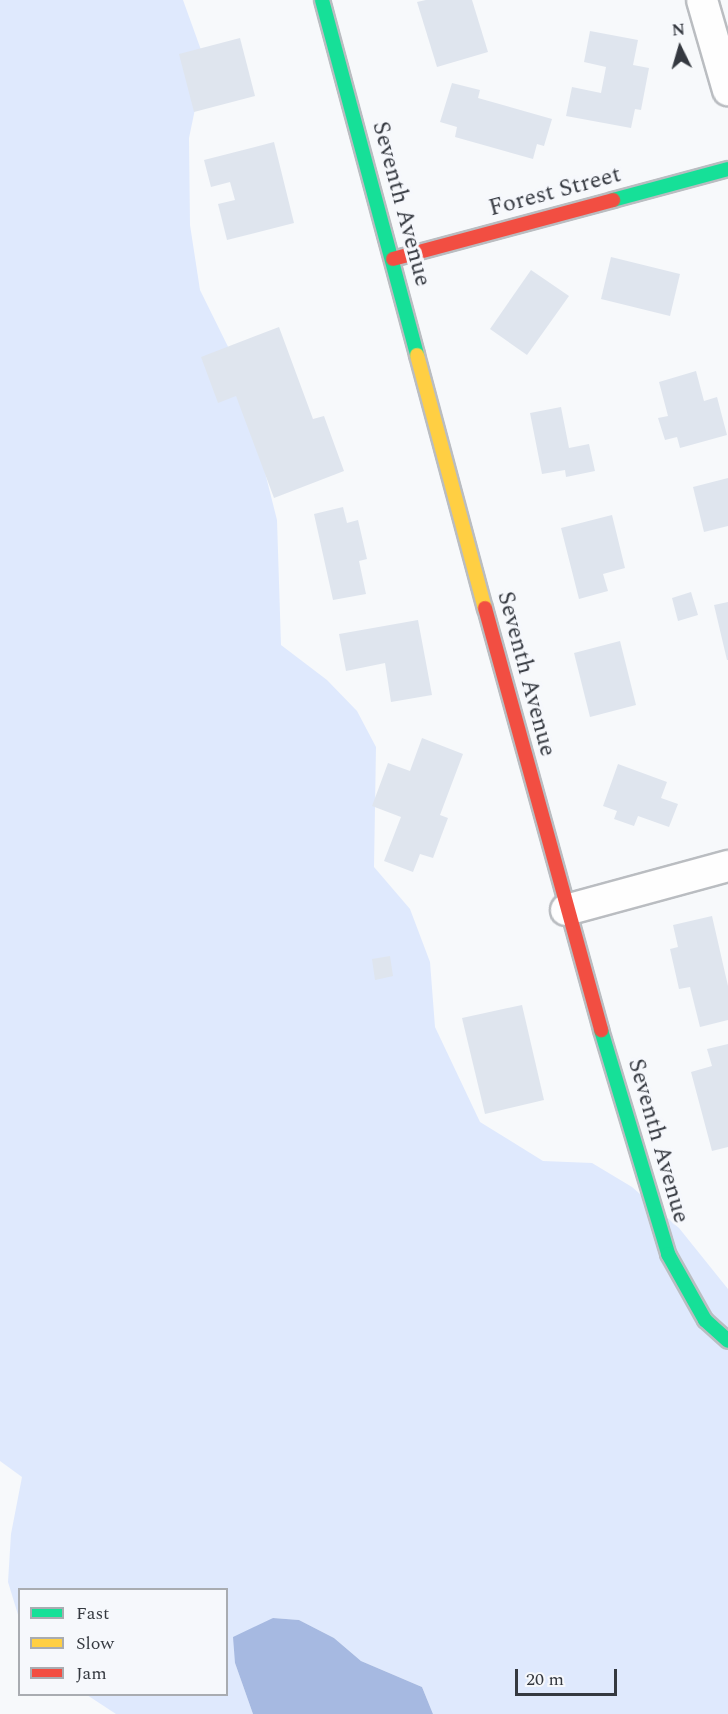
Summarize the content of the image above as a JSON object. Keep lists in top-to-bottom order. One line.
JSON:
{"streets":{"street":["Forest Street","Seventh Avenue"]},"crossings":[["Forest Street","Seventh Avenue"]],"legend":["Fast","Slow","Jam"],"scale_bar":"20 m","north":"top"}
